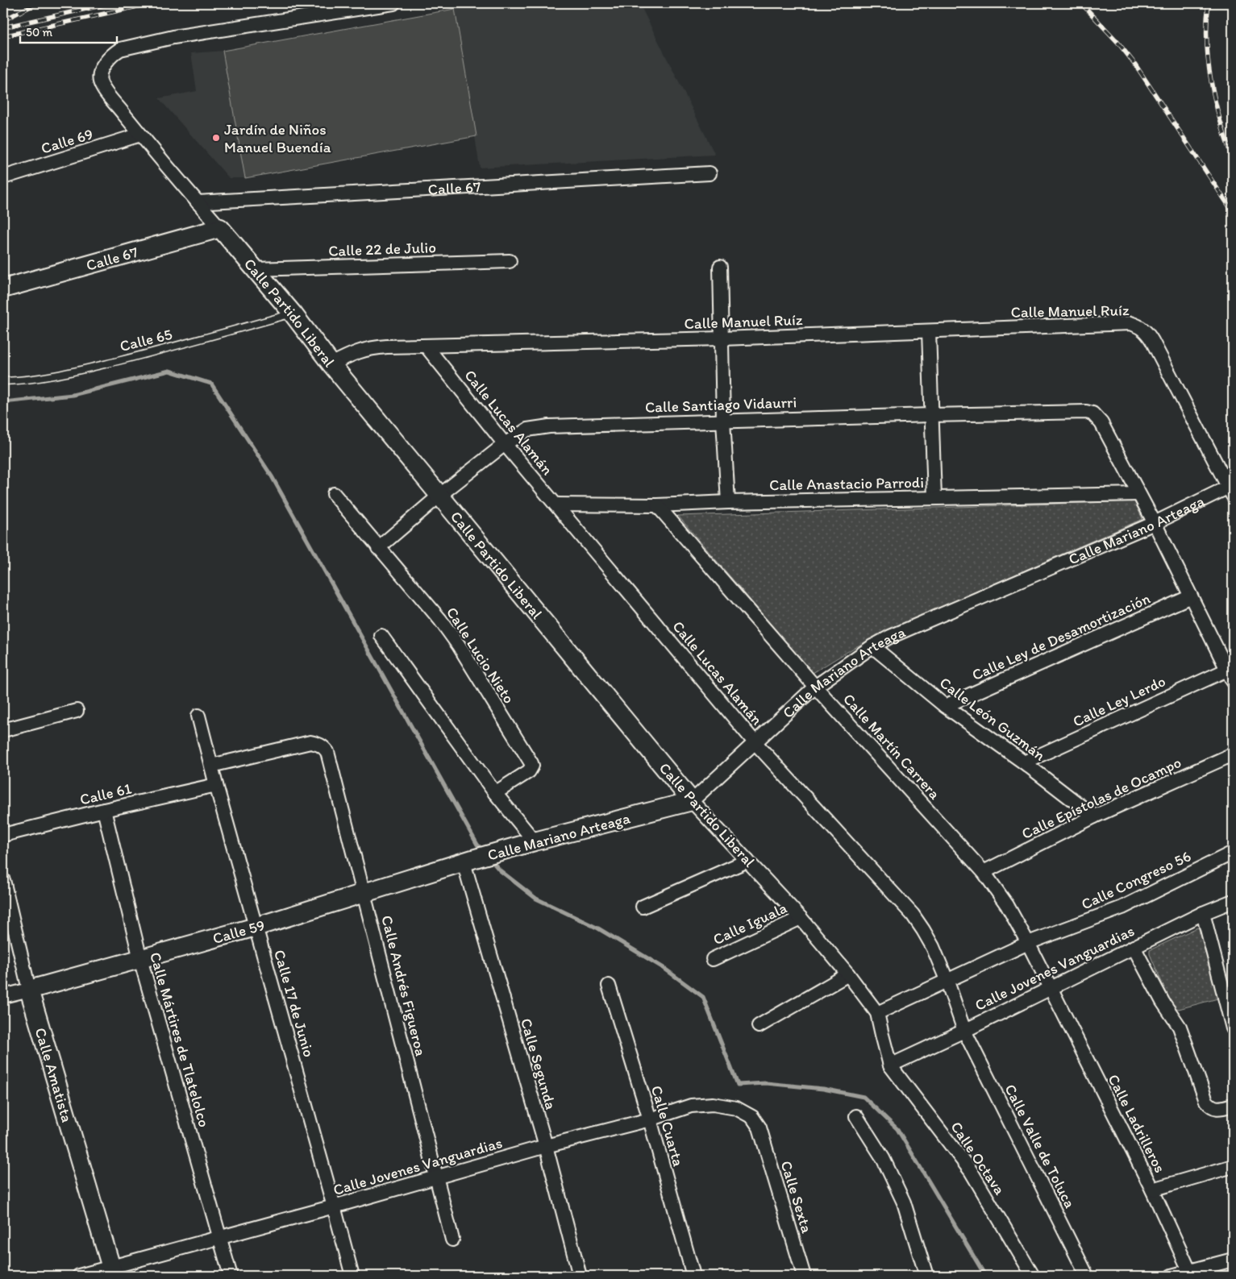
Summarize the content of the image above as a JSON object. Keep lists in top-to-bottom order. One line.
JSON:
{"streets":{"street":["Calle 69","Calle 67","Calle 22 de Julio","Calle Manuel Ruíz","Calle Partido Liberal","Calle Santiago Vidaurri","Calle Lucas Alamán","Calle Anastacio Parrodi","Calle Mariano Arteaga","Calle Ley de Desamortización","Calle Lucio Nieto","Calle Ley Lerdo","Calle León Guzmán","Calle Martín Carrera","Calle 61","Calle Epístolas de Ocampo","Calle Congreso 56","Calle Iguala","Calle 59","Calle Jovenes Vanguardias","Calle Andrés Figueroa","Calle 17 de Junio","Calle Mártires de Tlatelolco","Calle Segunda","Calle Amatista","Calle Ladrilleros","Calle Cuarta","Calle Valle de Toluca","Calle Octava","Calle Sexta"],"lane":["Calle 65"]},"crossings":[["Calle 69","Calle Partido Liberal"],["Calle 67","Calle Partido Liberal"],["Calle 22 de Julio","Calle Partido Liberal"],["Calle Manuel Ruíz","Calle Partido Liberal"],["Calle Manuel Ruíz","Calle Lucas Alamán"],["Calle Manuel Ruíz","Calle Mariano Arteaga"],["Calle Partido Liberal","Calle 65"],["Calle Partido Liberal","Calle Santiago Vidaurri"],["Calle Partido Liberal","Calle Mariano Arteaga"],["Calle Partido Liberal","Calle Congreso 56"],["Calle Partido Liberal","Calle Iguala"],["Calle Partido Liberal","Calle Jovenes Vanguardias"],["Calle Partido Liberal","Calle Octava"],["Calle Santiago Vidaurri","Calle Lucas Alamán"],["Calle Santiago Vidaurri","Calle Anastacio Parrodi"],["Calle Santiago Vidaurri","Calle Lucio Nieto"],["Calle Lucas Alamán","Calle Anastacio Parrodi"],["Calle Lucas Alamán","Calle Mariano Arteaga"],["Calle Lucas Alamán","Calle Congreso 56"],["Calle Lucas Alamán","Calle Jovenes Vanguardias"],["Calle Lucas Alamán","Calle Valle de Toluca"],["Calle Anastacio Parrodi","Calle Martín Carrera"],["Calle Mariano Arteaga","Calle León Guzmán"],["Calle Mariano Arteaga","Calle Martín Carrera"],["Calle Mariano Arteaga","Calle 59"],["Calle Mariano Arteaga","Calle Segunda"],["Calle Ley de Desamortización","Calle León Guzmán"],["Calle Ley Lerdo","Calle León Guzmán"],["Calle León Guzmán","Calle Epístolas de Ocampo"],["Calle Martín Carrera","Calle Epístolas de Ocampo"],["Calle Martín Carrera","Calle Congreso 56"],["Calle Martín Carrera","Calle Jovenes Vanguardias"],["Calle Martín Carrera","Calle Ladrilleros"],["Calle 61","Calle 17 de Junio"],["Calle 61","Calle Mártires de Tlatelolco"],["Calle 59","Calle Andrés Figueroa"],["Calle 59","Calle 17 de Junio"],["Calle 59","Calle Mártires de Tlatelolco"],["Calle 59","Calle Segunda"],["Calle 59","Calle Amatista"],["Calle Jovenes Vanguardias","Calle Andrés Figueroa"],["Calle Jovenes Vanguardias","Calle 17 de Junio"],["Calle Jovenes Vanguardias","Calle Mártires de Tlatelolco"],["Calle Jovenes Vanguardias","Calle Segunda"],["Calle Jovenes Vanguardias","Calle Amatista"],["Calle Jovenes Vanguardias","Calle Ladrilleros"],["Calle Jovenes Vanguardias","Calle Cuarta"],["Calle Jovenes Vanguardias","Calle Valle de Toluca"],["Calle Jovenes Vanguardias","Calle Octava"],["Calle Jovenes Vanguardias","Calle Sexta"],["Calle Andrés Figueroa","Calle 17 de Junio"]],"places":["Jardín de Niños Manuel Buendía"],"scale_bar":"50 m"}
